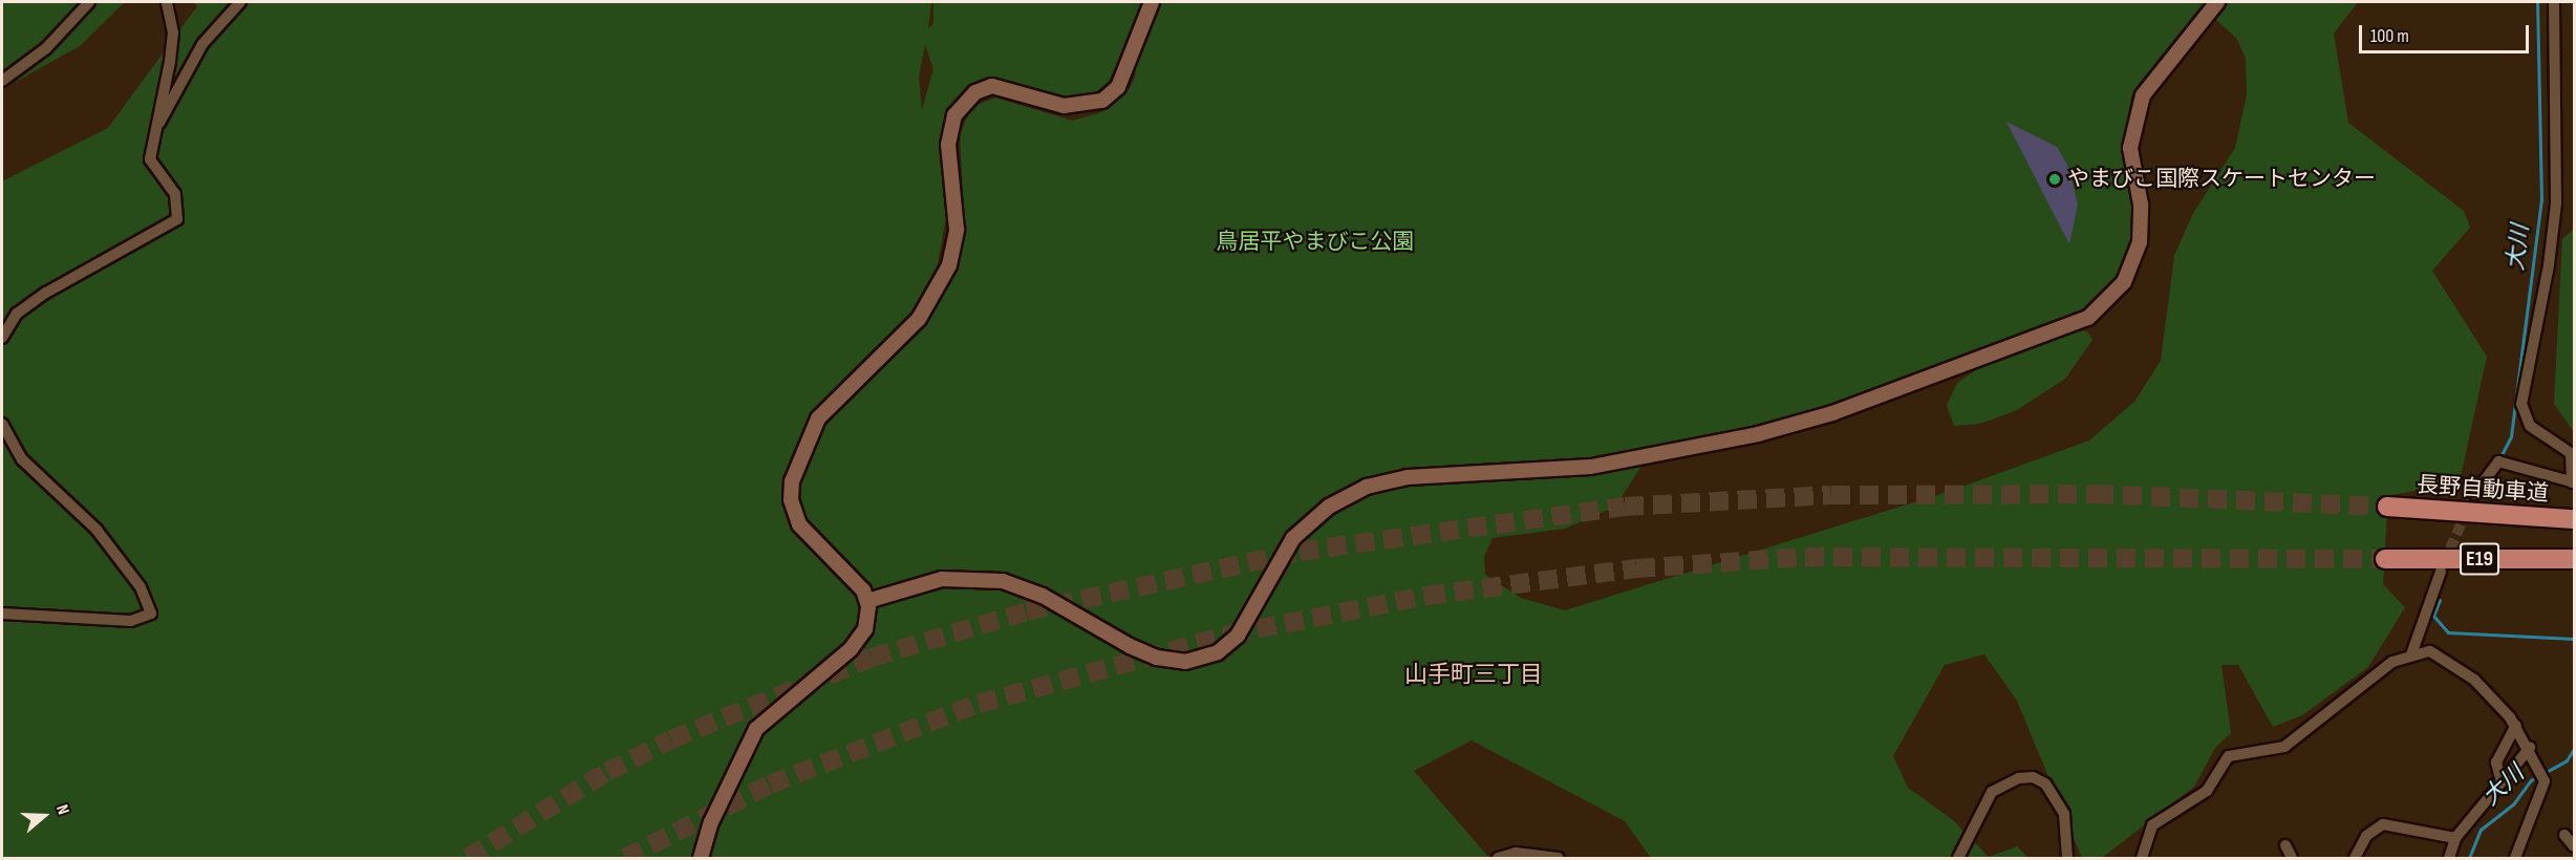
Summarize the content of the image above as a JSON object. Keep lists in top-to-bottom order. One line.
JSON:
{"streets":{"highway":["長野自動車道","E19"]},"districts":["山手町三丁目"],"water":["大川"],"parks":["鳥居平やまびこ公園"],"places":["やまびこ国際スケートセンター"],"scale_bar":"100 m","north":"right"}
